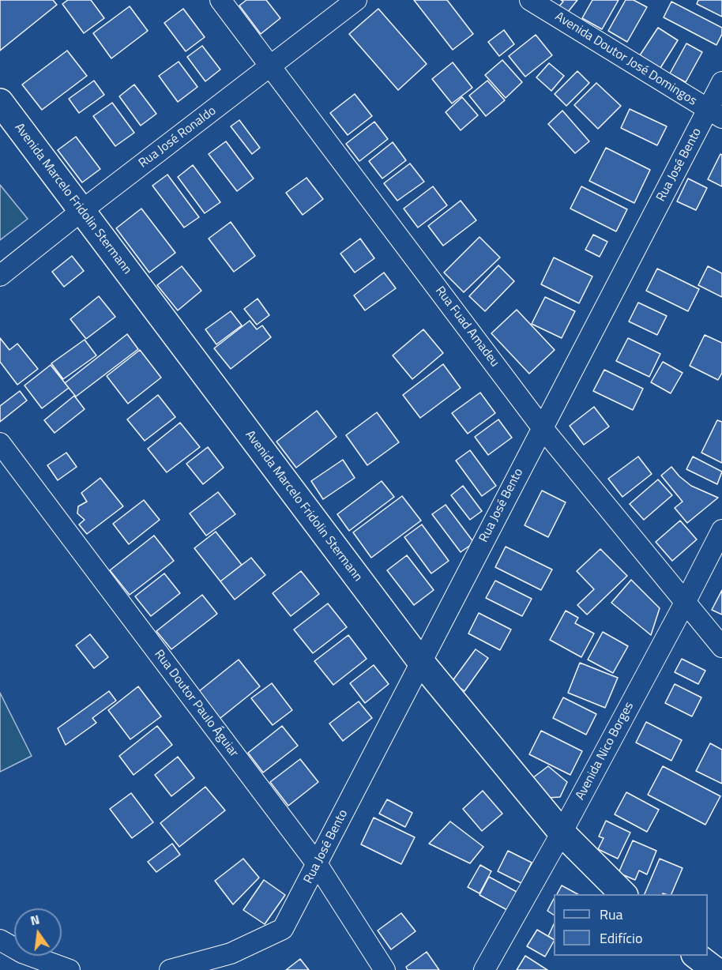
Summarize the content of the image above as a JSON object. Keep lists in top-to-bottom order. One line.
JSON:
{"streets":{"street":["Avenida Doutor José Domingos","Rua José Ronaldo","Rua José Bento","Avenida Marcelo Fridolin Stermann","Rua Fuad Amadeu","Rua Doutor Paulo Águiar","Avenida Nico Borges"]},"crossings":[["Avenida Doutor José Domingos","Rua José Bento"],["Rua José Ronaldo","Avenida Marcelo Fridolin Stermann"],["Rua José Ronaldo","Rua Fuad Amadeu"],["Rua José Bento","Avenida Marcelo Fridolin Stermann"],["Rua José Bento","Rua Fuad Amadeu"],["Rua José Bento","Rua Doutor Paulo Águiar"],["Avenida Marcelo Fridolin Stermann","Avenida Nico Borges"],["Rua Fuad Amadeu","Avenida Nico Borges"]],"legend":["Rua","Edifício"],"north":"top"}
